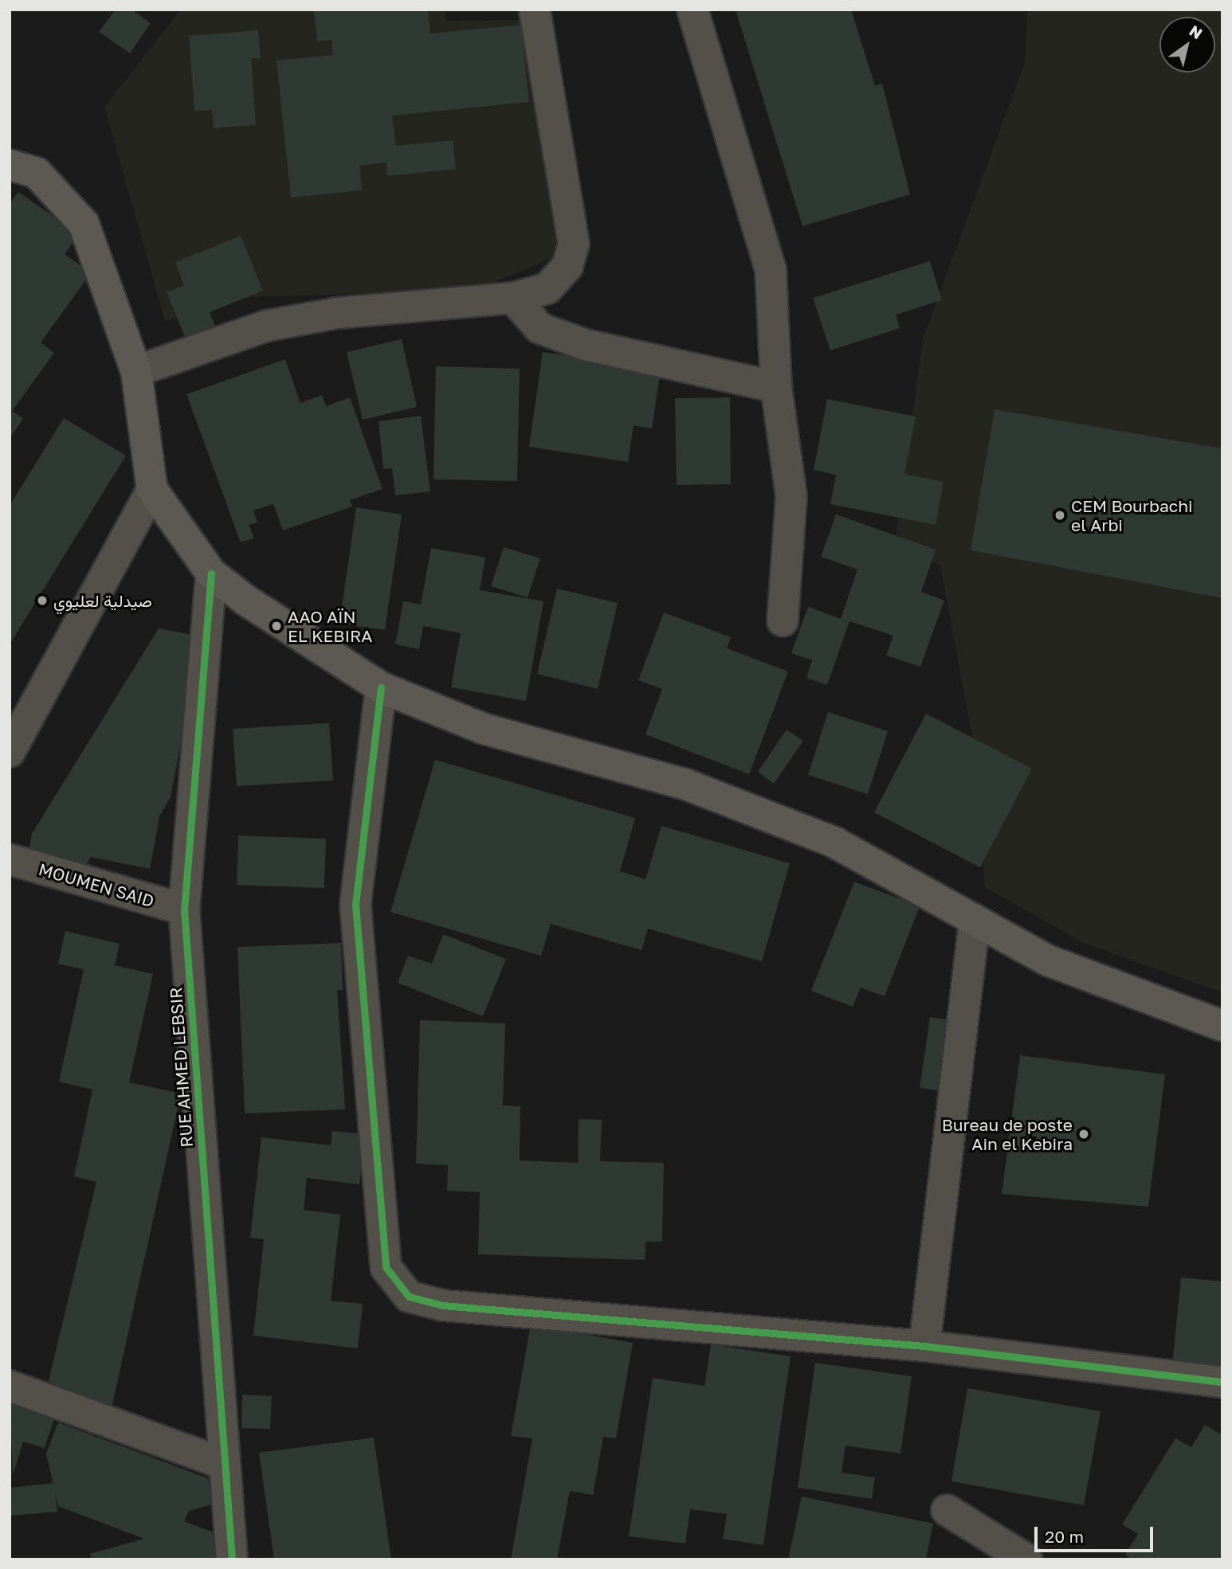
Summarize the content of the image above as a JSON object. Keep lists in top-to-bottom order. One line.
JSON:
{"streets":{"street":["MOUMEN SAID","RUE AHMED LEBSIR"]},"crossings":[["MOUMEN SAID","RUE AHMED LEBSIR"]],"places":["CEM Bourbachi el Arbi","صيدلية لعليوي","AAO AÏN EL KEBIRA","Bureau de poste Ain el Kebira"],"scale_bar":"20 m","north":"top right"}
